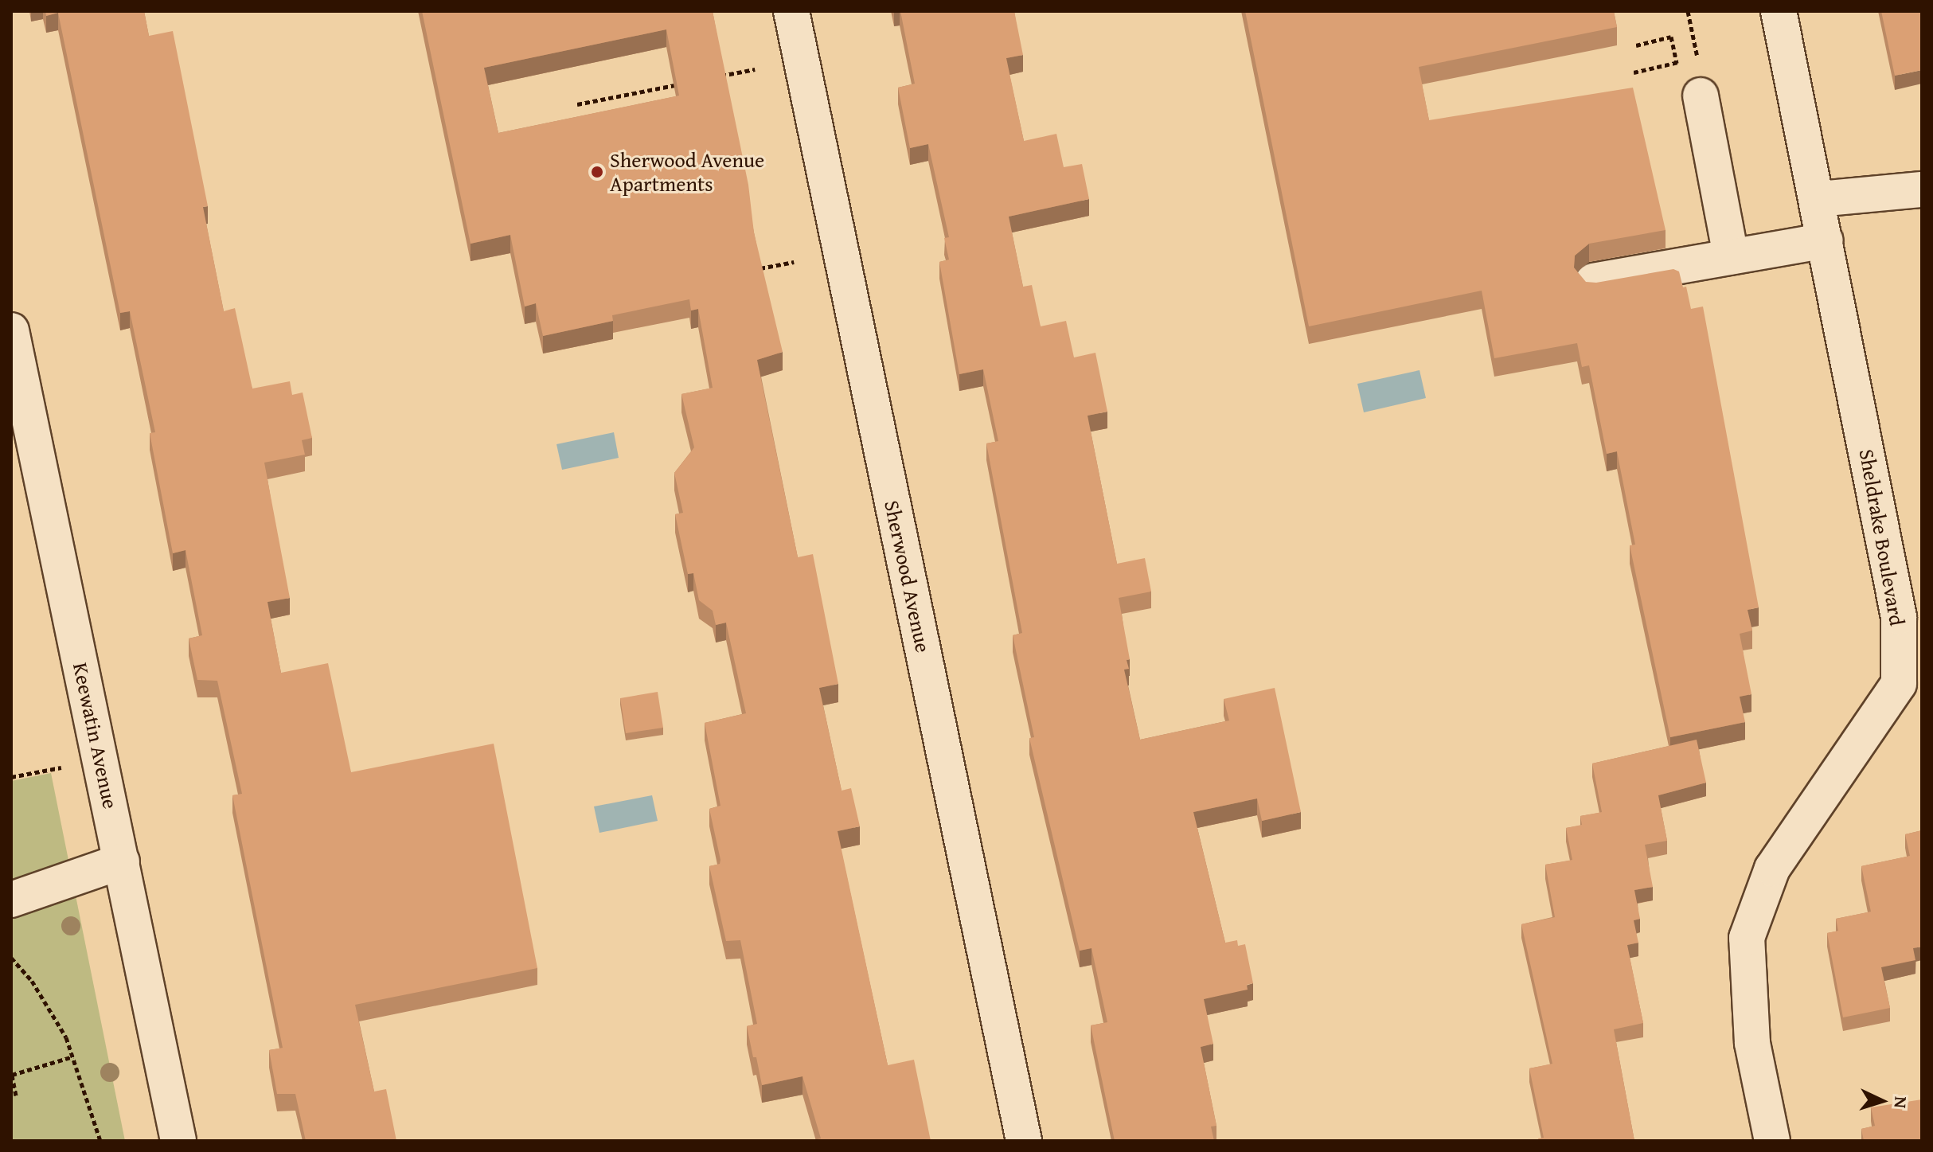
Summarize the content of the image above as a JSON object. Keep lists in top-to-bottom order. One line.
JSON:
{"streets":{"street":["Sheldrake Boulevard","Sherwood Avenue","Keewatin Avenue"]},"places":["Sherwood Avenue Apartments"],"north":"right"}
